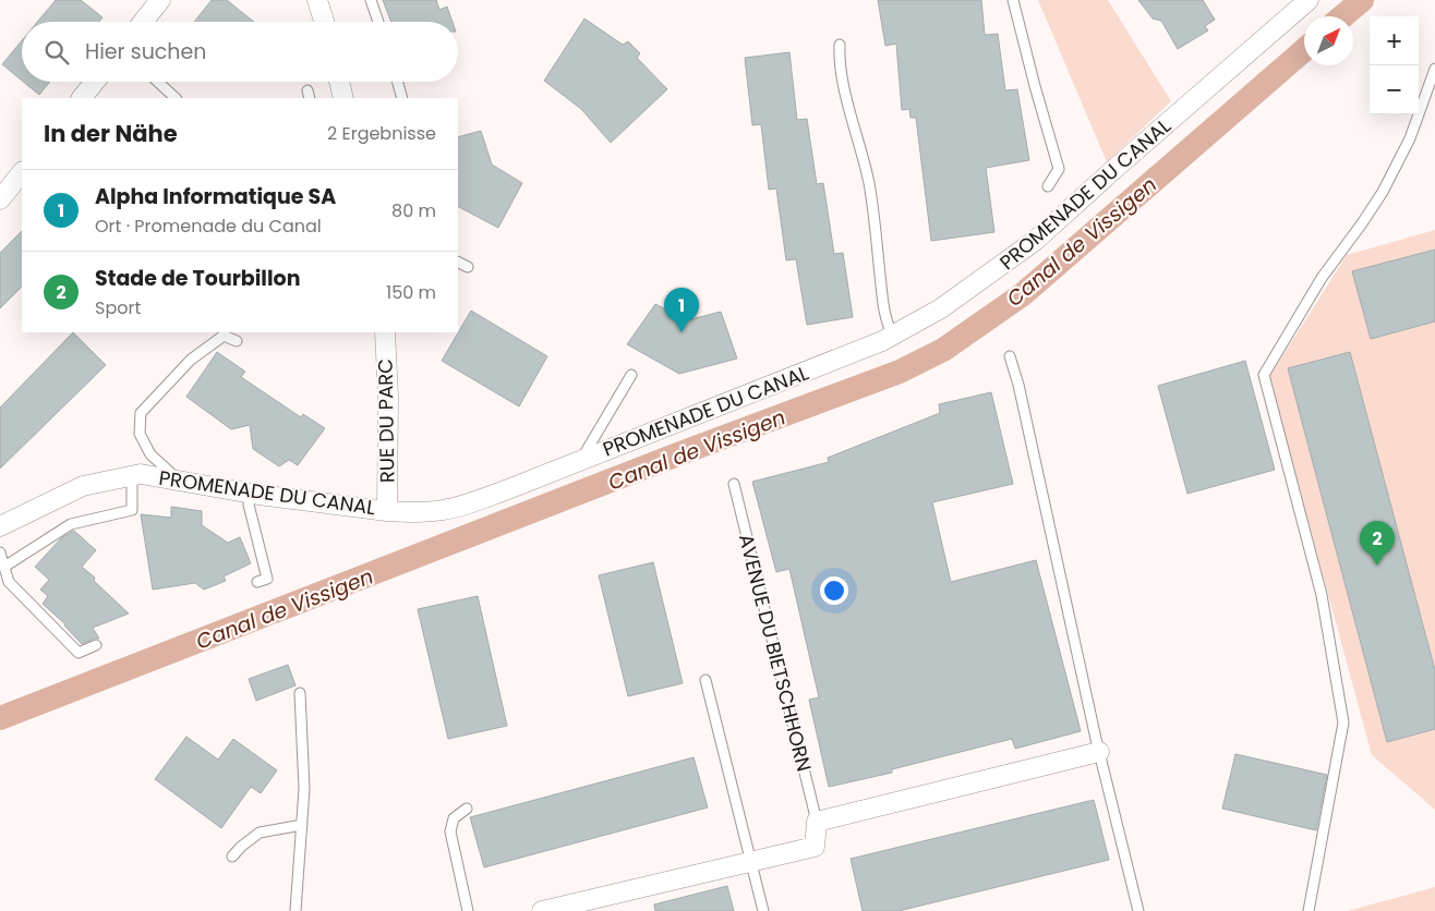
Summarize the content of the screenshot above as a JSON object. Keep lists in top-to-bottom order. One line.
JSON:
{"streets":{"street":["PROMENADE DU CANAL","RUE DU PARC","AVENUE DU BIETSCHHORN"]},"crossings":[["PROMENADE DU CANAL","RUE DU PARC"]],"water":["Canal de Vissigen"],"north":"top right","page":{"map_buttons":["+","−"],"search":"Hier suchen","heading":["In der Nähe","2 Ergebnisse"],"list":[{"mark":"1","name":"Alpha Informatique SA","note":"Ort · Promenade du Canal","value":"80 m"},{"mark":"2","name":"Stade de Tourbillon","note":"Sport","value":"150 m"}],"pins":["1","2"]}}
